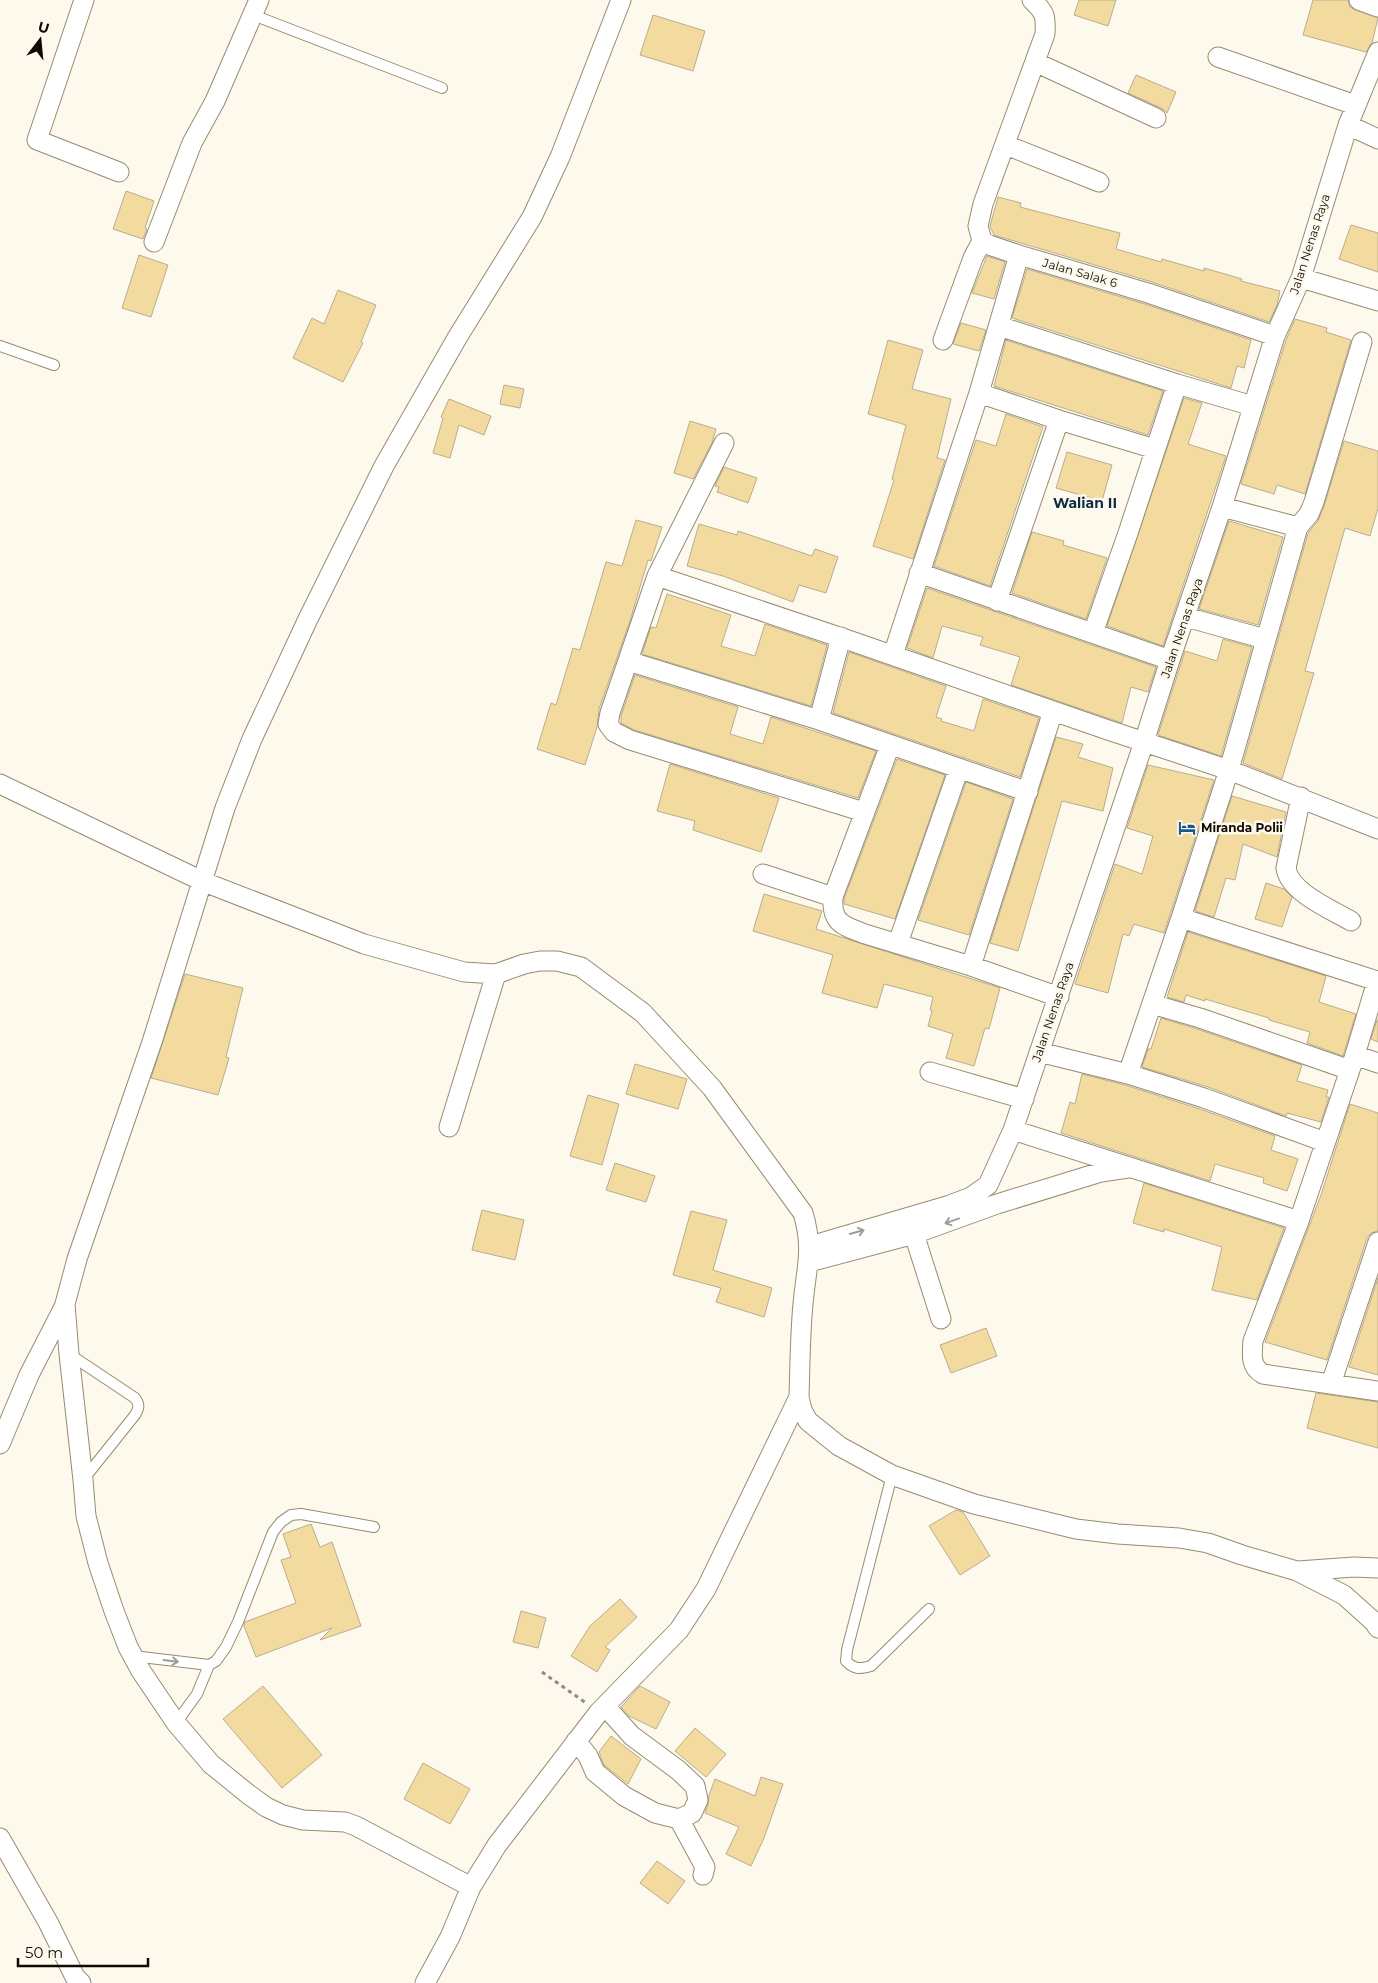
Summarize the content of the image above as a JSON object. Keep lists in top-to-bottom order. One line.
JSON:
{"streets":{"street":["Jalan Nenas Raya","Jalan Salak 6"]},"crossings":[["Jalan Nenas Raya","Jalan Salak 6"]],"districts":["Walian II"],"places":{"hotel":["Miranda Polii"]},"scale_bar":"50 m","north":"top"}
